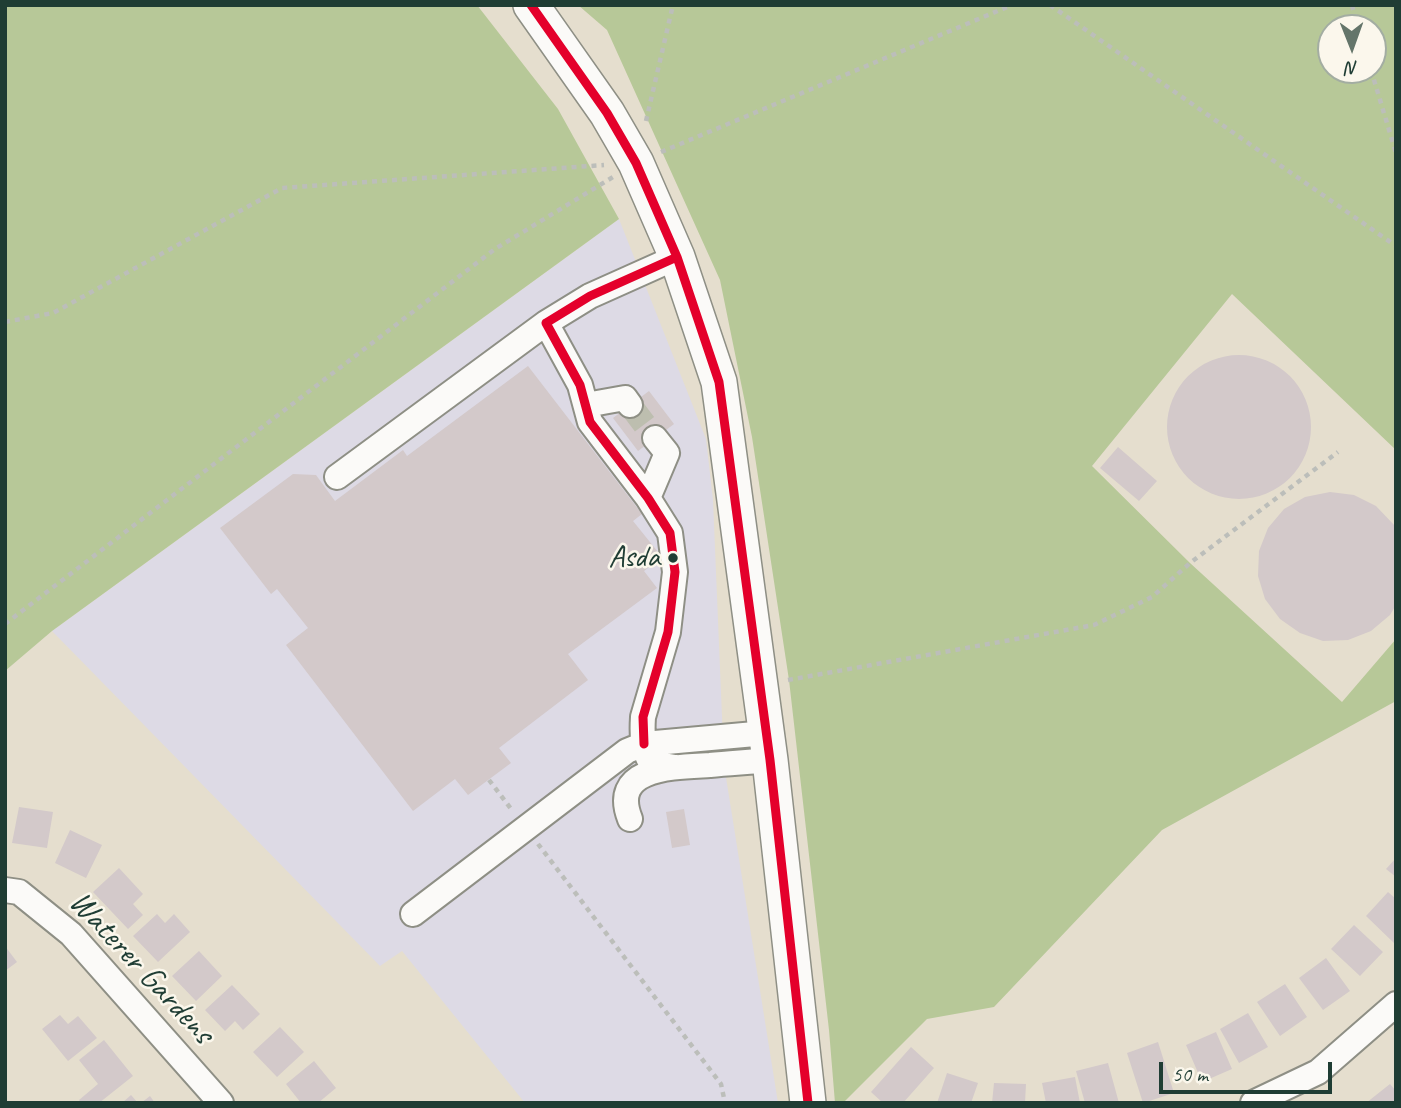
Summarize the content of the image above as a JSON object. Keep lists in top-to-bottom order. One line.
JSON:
{"streets":{"street":["Waterer Gardens"]},"places":["Asda"],"scale_bar":"50 m","north":"bottom"}
